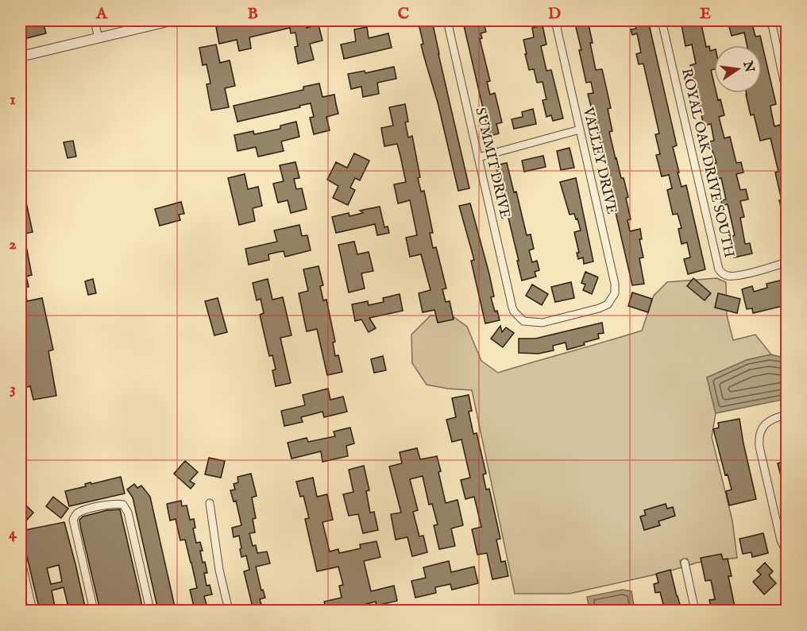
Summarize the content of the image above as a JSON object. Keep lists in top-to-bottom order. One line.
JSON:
{"streets":{"street":["VALLEY DRIVE","SUMMIT DRIVE","ROYAL OAK DRIVE SOUTH"]},"crossings":[["VALLEY DRIVE","SUMMIT DRIVE"]],"north":"right","grid":{"columns":["A","B","C","D","E"],"rows":["1","2","3","4"]}}
